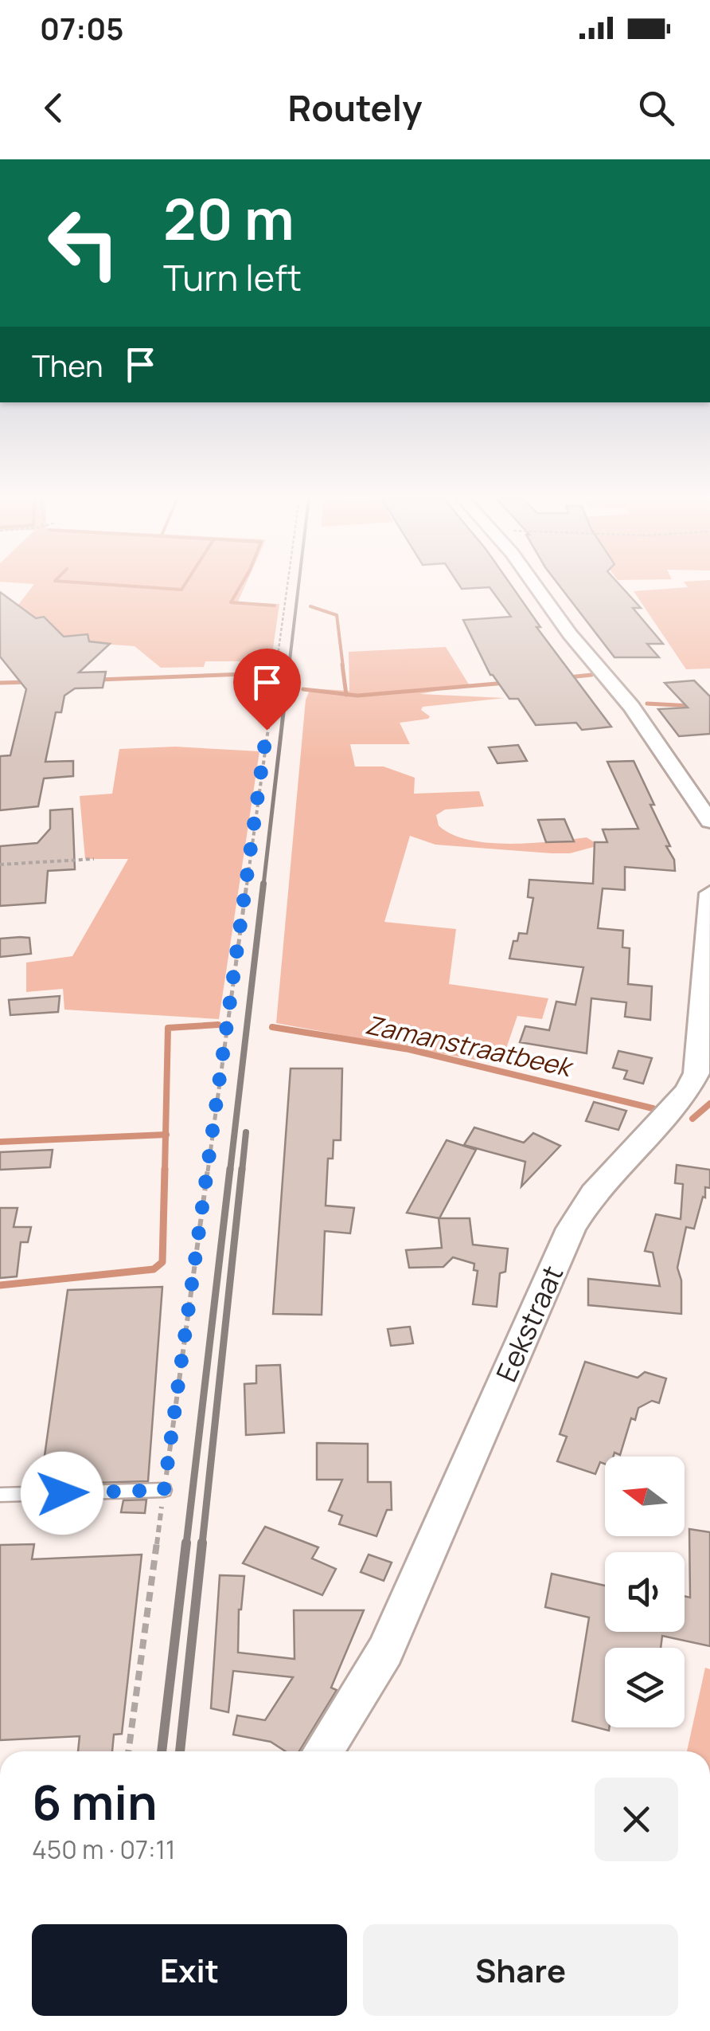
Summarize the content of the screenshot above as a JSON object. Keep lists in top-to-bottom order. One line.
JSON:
{"streets":{"street":["Eekstraat"]},"water":["Zamanstraatbeek"],"north":"left","page":{"status":"07:05","header":"Routely","turn":["20 m","Turn left"],"then":"Then","heading":["6 min","450 m · 07:11"],"buttons":["Exit","Share"]}}
